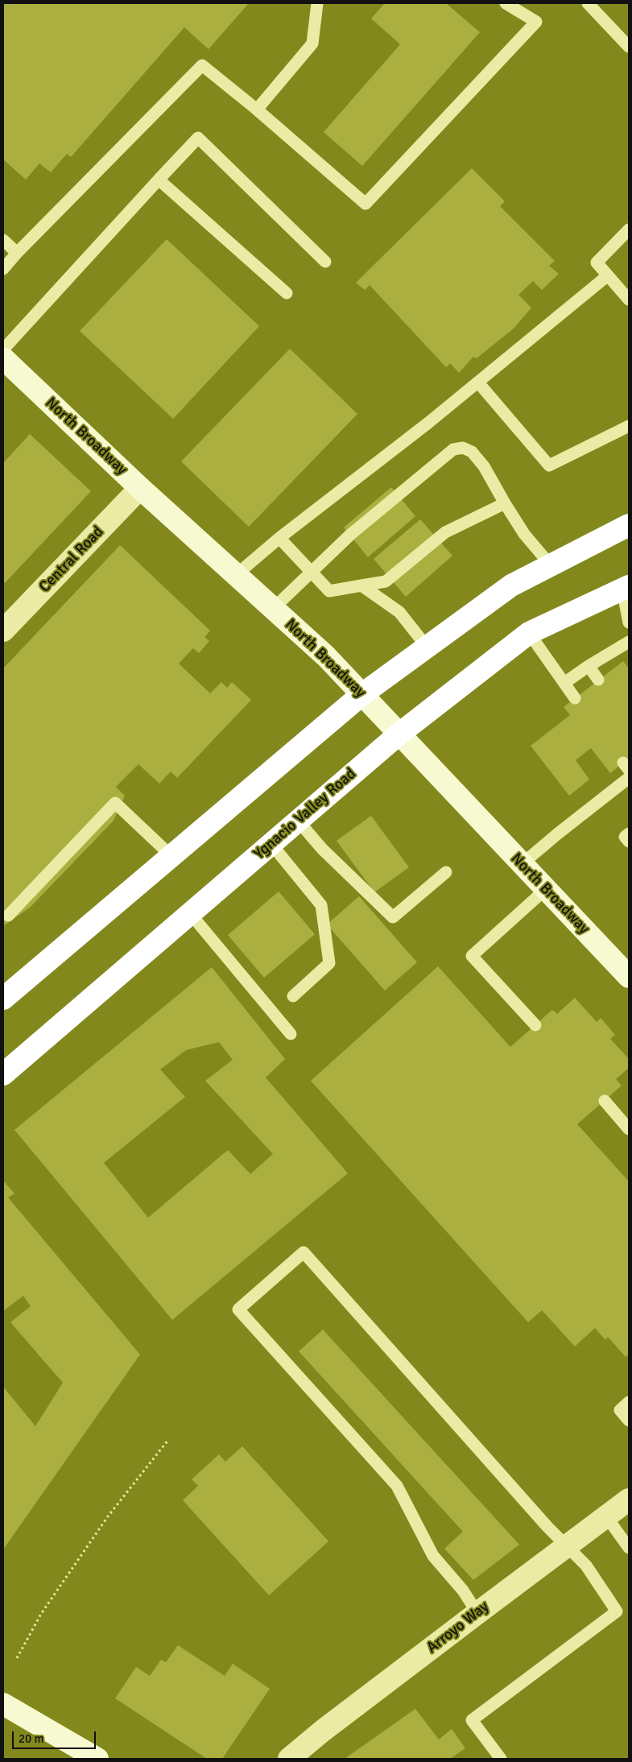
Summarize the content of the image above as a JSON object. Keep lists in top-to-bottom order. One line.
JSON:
{"streets":{"highway":["Ygnacio Valley Road"],"street":["North Broadway","Central Road","Arroyo Way"]},"crossings":[["North Broadway","Central Road"],["North Broadway","Ygnacio Valley Road"]],"scale_bar":"20 m"}
